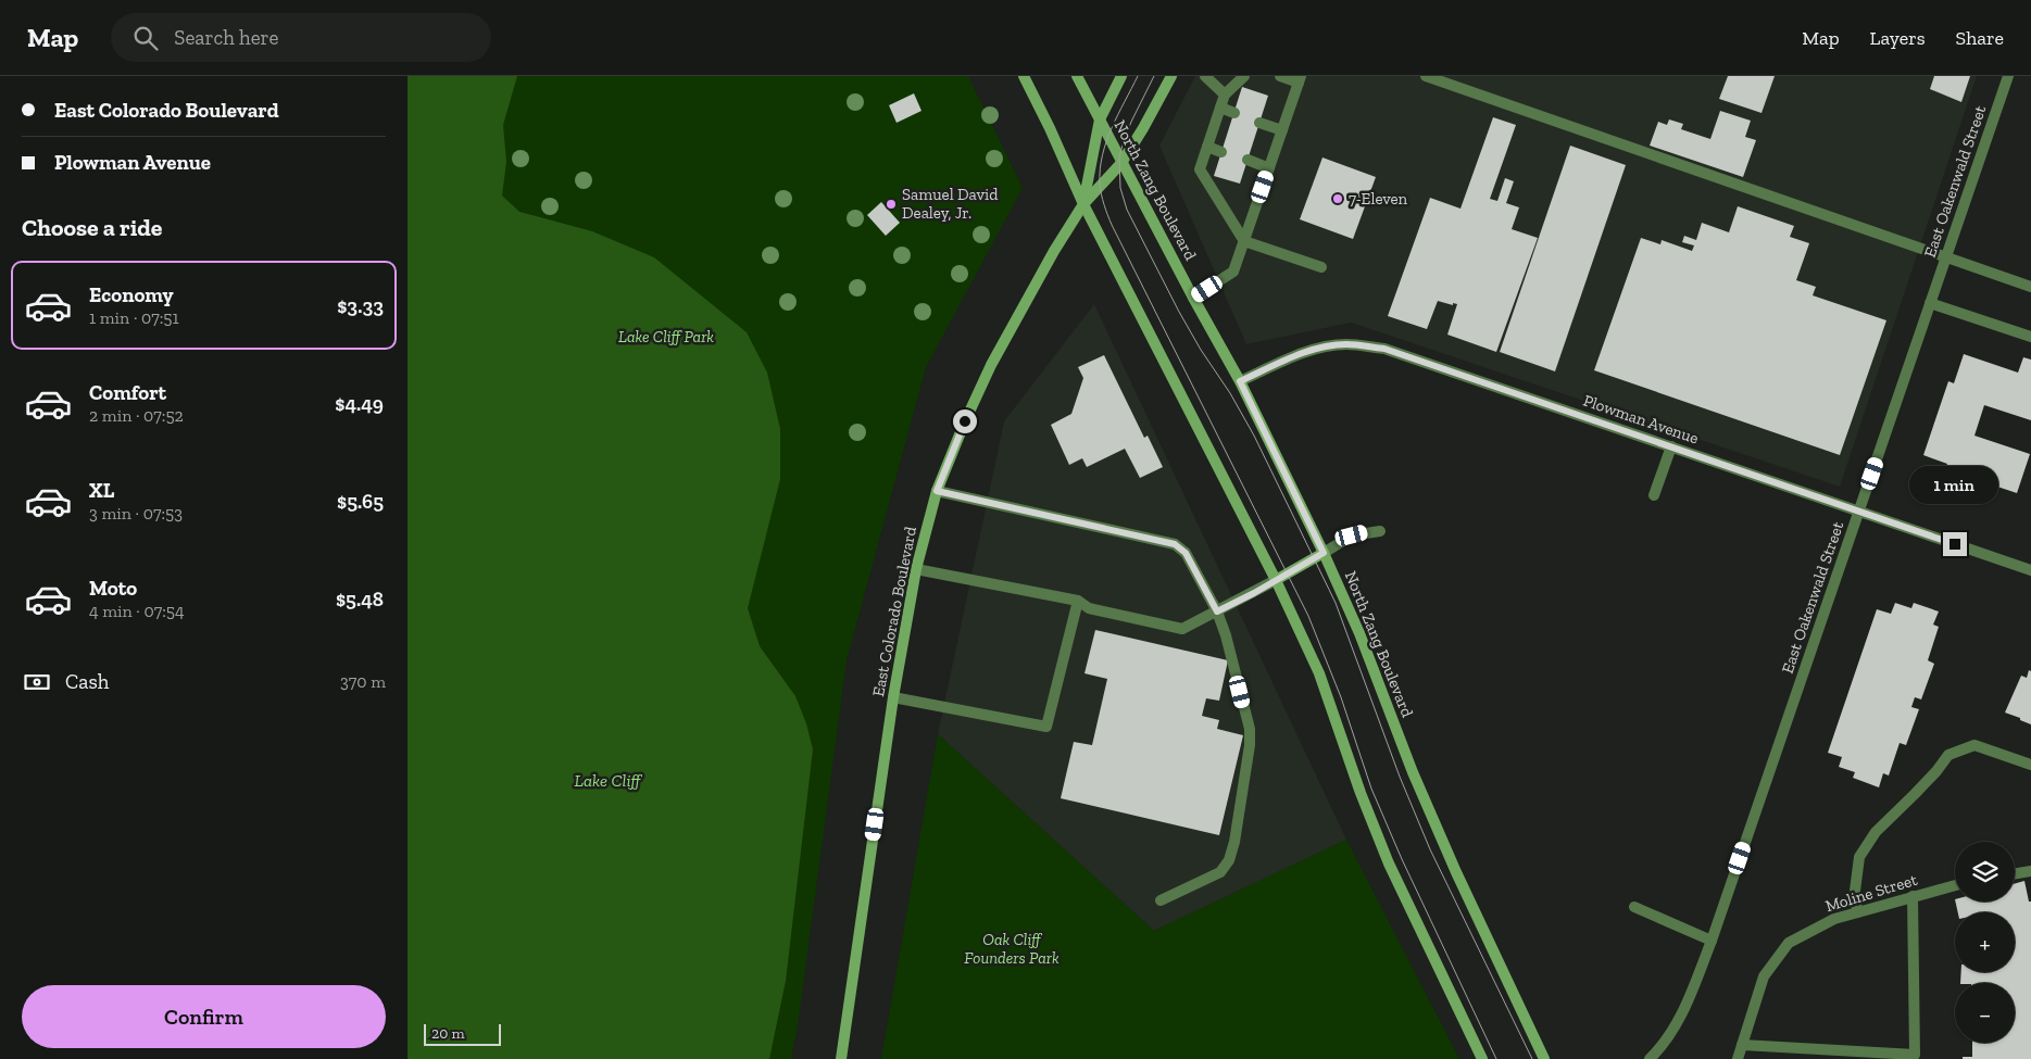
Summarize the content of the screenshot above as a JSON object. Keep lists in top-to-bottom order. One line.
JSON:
{"streets":{"main road":["North Zang Boulevard","East Colorado Boulevard"],"street":["East Oakenwald Street","Plowman Avenue","Moline Street"]},"crossings":[["East Oakenwald Street","Plowman Avenue"],["North Zang Boulevard","Plowman Avenue"],["North Zang Boulevard","East Colorado Boulevard"]],"water":["Lake Cliff"],"parks":["Lake Cliff Park","Oak Cliff Founders Park"],"places":["7-Eleven","Samuel David Dealey, Jr."],"scale_bar":"20 m","page":{"header":"Map","search":"Search here","nav":["Map","Layers","Share"],"banner":["East Colorado Boulevard","Plowman Avenue"],"heading":"Choose a ride","list":[{"name":"Economy","note":"1 min · 07:51","value":"$3.33"},{"name":"Comfort","note":"2 min · 07:52","value":"$4.49"},{"name":"XL","note":"3 min · 07:53","value":"$5.65"},{"name":"Moto","note":"4 min · 07:54","value":"$5.48"}],"bubble":"1 min","pay":["Cash","370 m"],"map_buttons":["+","−"],"buttons":"Confirm","scale":"20 m"}}
